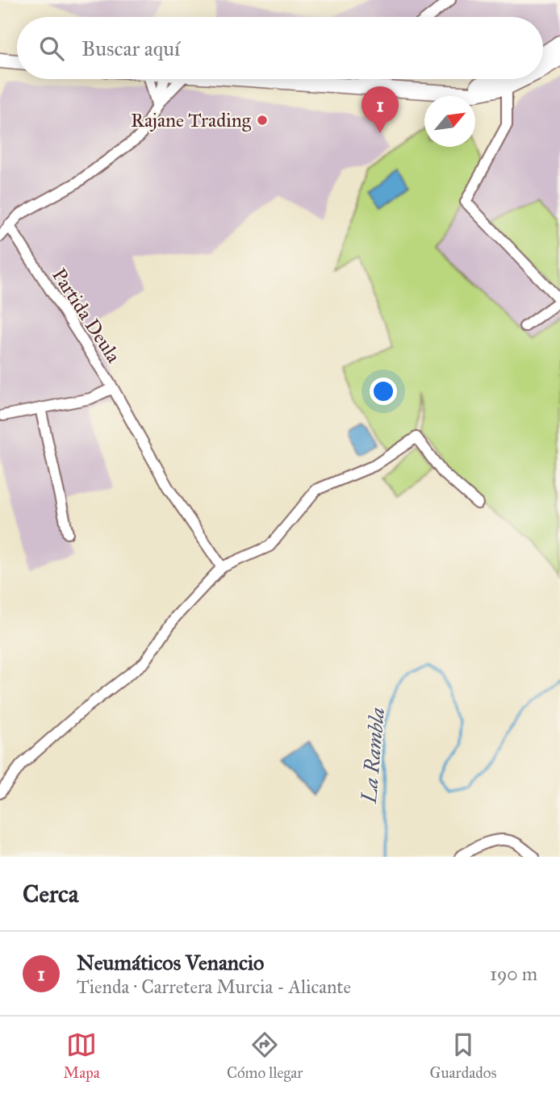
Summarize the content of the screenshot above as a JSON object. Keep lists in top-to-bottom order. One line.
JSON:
{"streets":{"street":["Partida Deula"]},"water":["La Rambla"],"places":["Rajane Trading"],"north":"top right","page":{"search":"Buscar aquí","pins":"1","heading":"Cerca","list":[{"mark":"1","name":"Neumáticos Venancio","note":"Tienda · Carretera Murcia - Alicante","value":"190 m"}],"nav":["Mapa","Cómo llegar","Guardados"]}}
